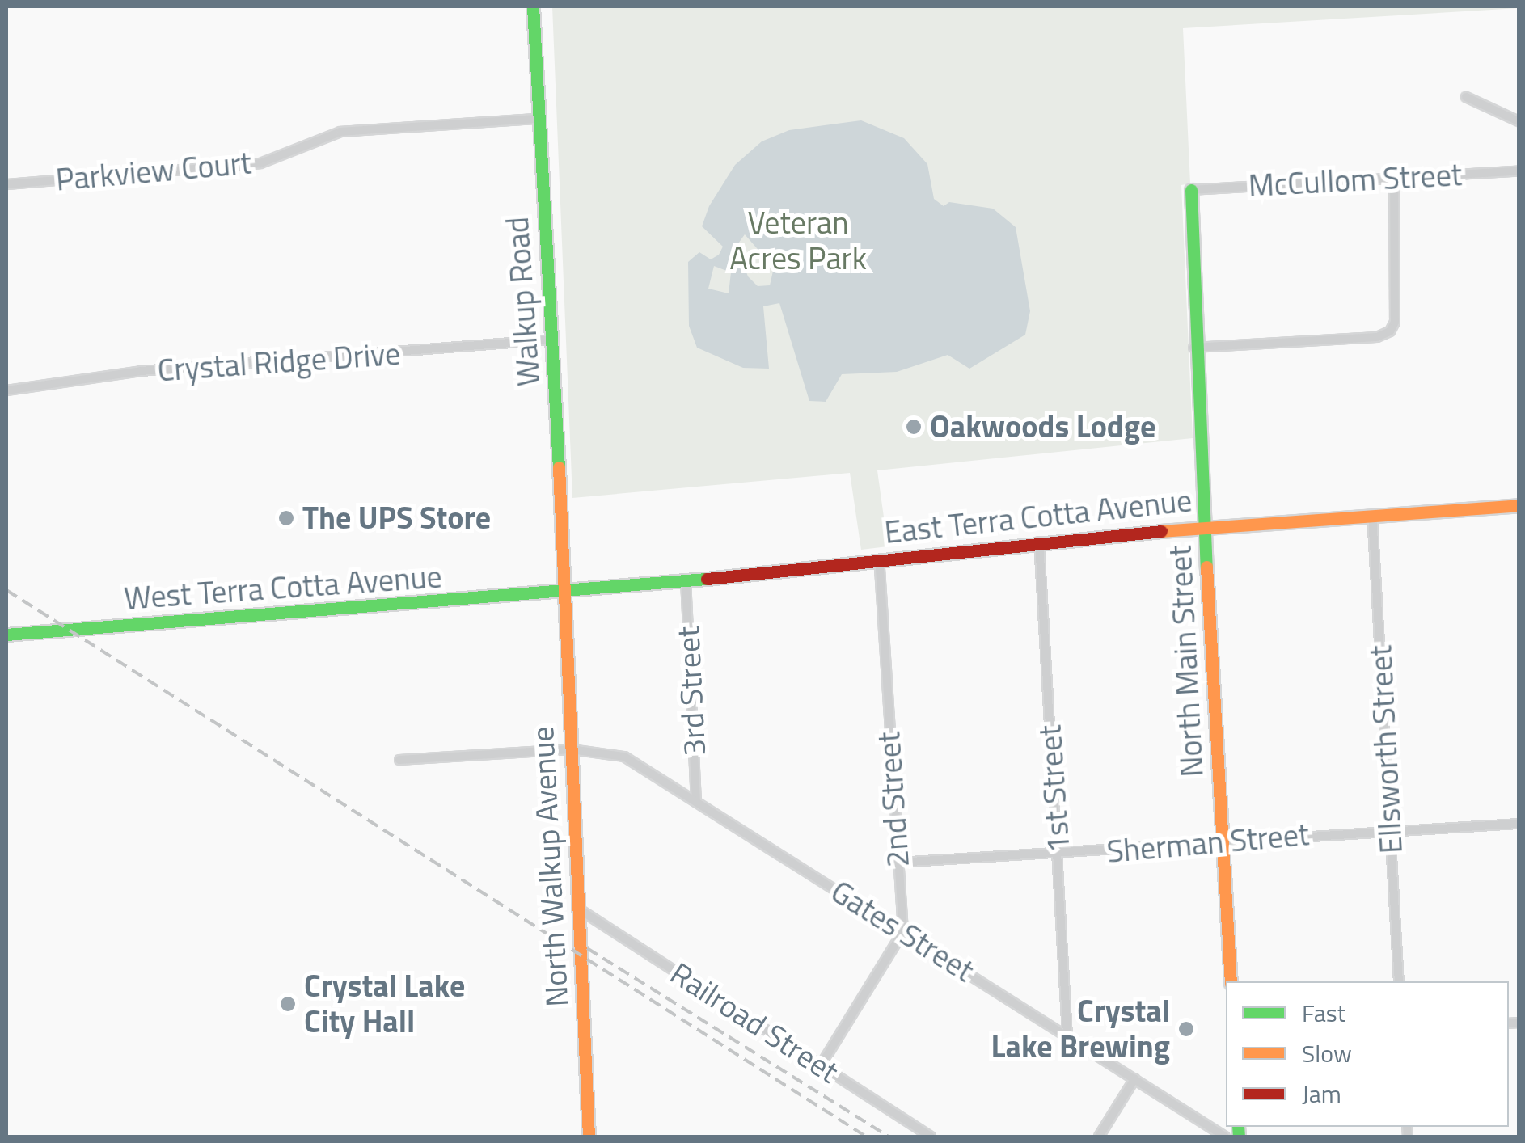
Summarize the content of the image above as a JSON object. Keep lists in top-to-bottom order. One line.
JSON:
{"streets":{"street":["Parkview Court","McCullom Street","Walkup Road","Crystal Ridge Drive","East Terra Cotta Avenue","West Terra Cotta Avenue","North Main Street","3rd Street","Ellsworth Street","1st Street","2nd Street","Sherman Street","North Walkup Avenue","Gates Street","Railroad Street"]},"crossings":[["Parkview Court","Walkup Road"],["McCullom Street","North Main Street"],["Walkup Road","Crystal Ridge Drive"],["Walkup Road","East Terra Cotta Avenue"],["Walkup Road","West Terra Cotta Avenue"],["Walkup Road","North Walkup Avenue"],["East Terra Cotta Avenue","West Terra Cotta Avenue"],["East Terra Cotta Avenue","North Main Street"],["East Terra Cotta Avenue","3rd Street"],["East Terra Cotta Avenue","Ellsworth Street"],["East Terra Cotta Avenue","1st Street"],["East Terra Cotta Avenue","2nd Street"],["East Terra Cotta Avenue","North Walkup Avenue"],["West Terra Cotta Avenue","North Walkup Avenue"],["North Main Street","Sherman Street"],["3rd Street","Gates Street"],["Ellsworth Street","Sherman Street"],["1st Street","Sherman Street"],["1st Street","Gates Street"],["2nd Street","Sherman Street"],["2nd Street","Gates Street"],["North Walkup Avenue","Gates Street"],["North Walkup Avenue","Railroad Street"]],"parks":["Veteran Acres Park"],"places":["Oakwoods Lodge","The UPS Store","Crystal Lake City Hall","Crystal Lake Brewing"],"legend":["Fast","Slow","Jam"]}
